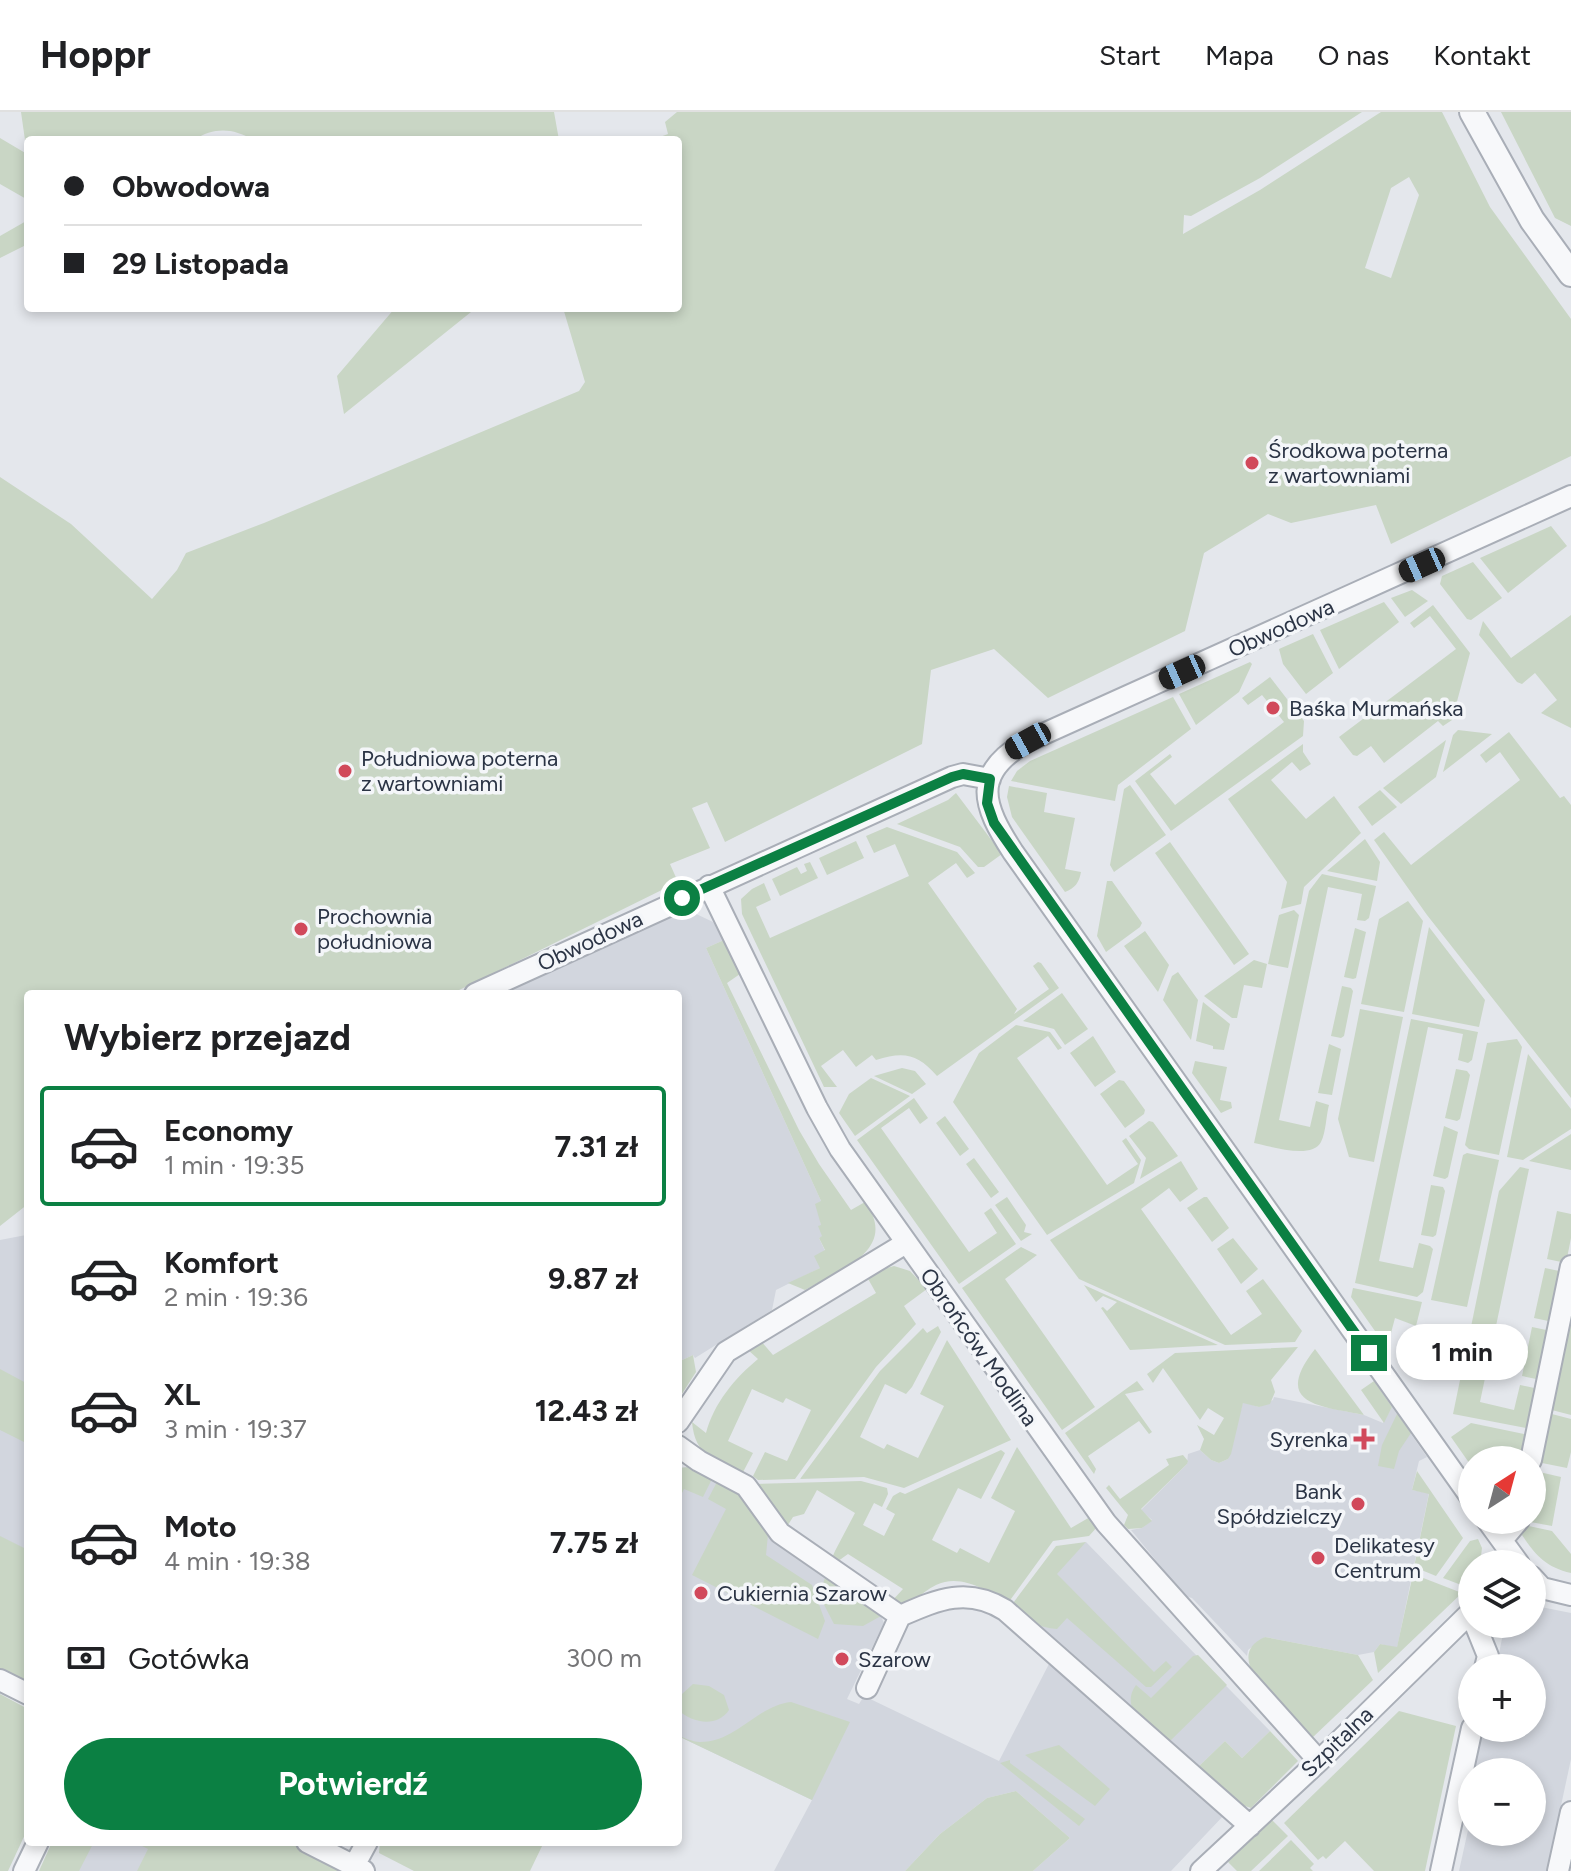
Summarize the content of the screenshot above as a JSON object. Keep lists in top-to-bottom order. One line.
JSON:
{"streets":{"street":["Obwodowa","Obrońców Modlina","Szpitalna"]},"crossings":[["Obwodowa","Obrońców Modlina"],["Obrońców Modlina","Szpitalna"]],"places":{"other":["Środkowa poterna z wartowniami","Baśka Murmańska","Południowa poterna z wartowniami","Prochownia południowa","Bank Spółdzielczy","Delikatesy Centrum","Cukiernia Szarow","Szarow"],"health":["Syrenka"]},"north":"top right","page":{"header":"Hoppr","nav":["Start","Mapa","O nas","Kontakt"],"banner":["Obwodowa","29 Listopada"],"heading":"Wybierz przejazd","list":[{"name":"Economy","note":"1 min · 19:35","value":"7.31 zł"},{"name":"Komfort","note":"2 min · 19:36","value":"9.87 zł"},{"name":"XL","note":"3 min · 19:37","value":"12.43 zł"},{"name":"Moto","note":"4 min · 19:38","value":"7.75 zł"}],"bubble":"1 min","map_buttons":["+","−"],"pay":["Gotówka","300 m"],"buttons":"Potwierdź"}}
